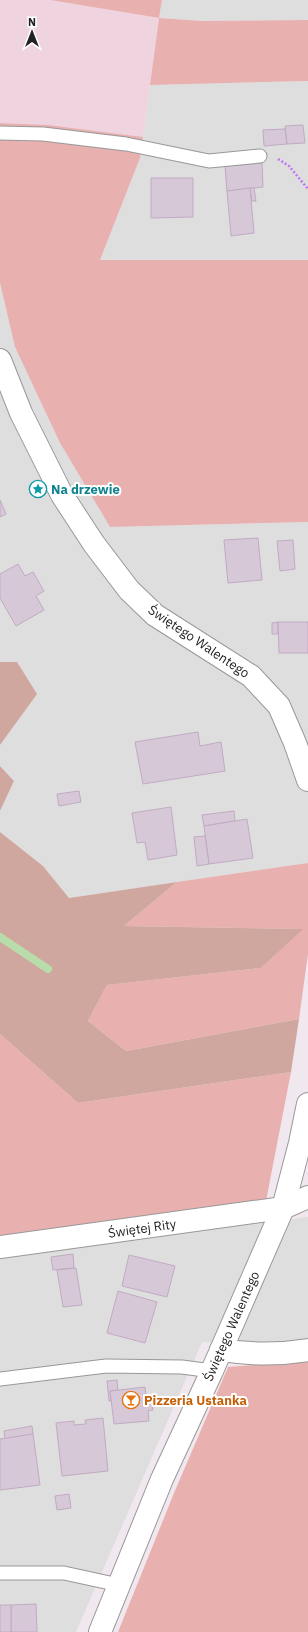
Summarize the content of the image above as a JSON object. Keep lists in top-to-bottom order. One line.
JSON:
{"streets":{"street":["Świętego Walentego","Świętej Rity"]},"crossings":[["Świętego Walentego","Świętej Rity"]],"places":{"place":["Na drzewie"],"bar":["Pizzeria Ustanka"]},"north":"top"}
